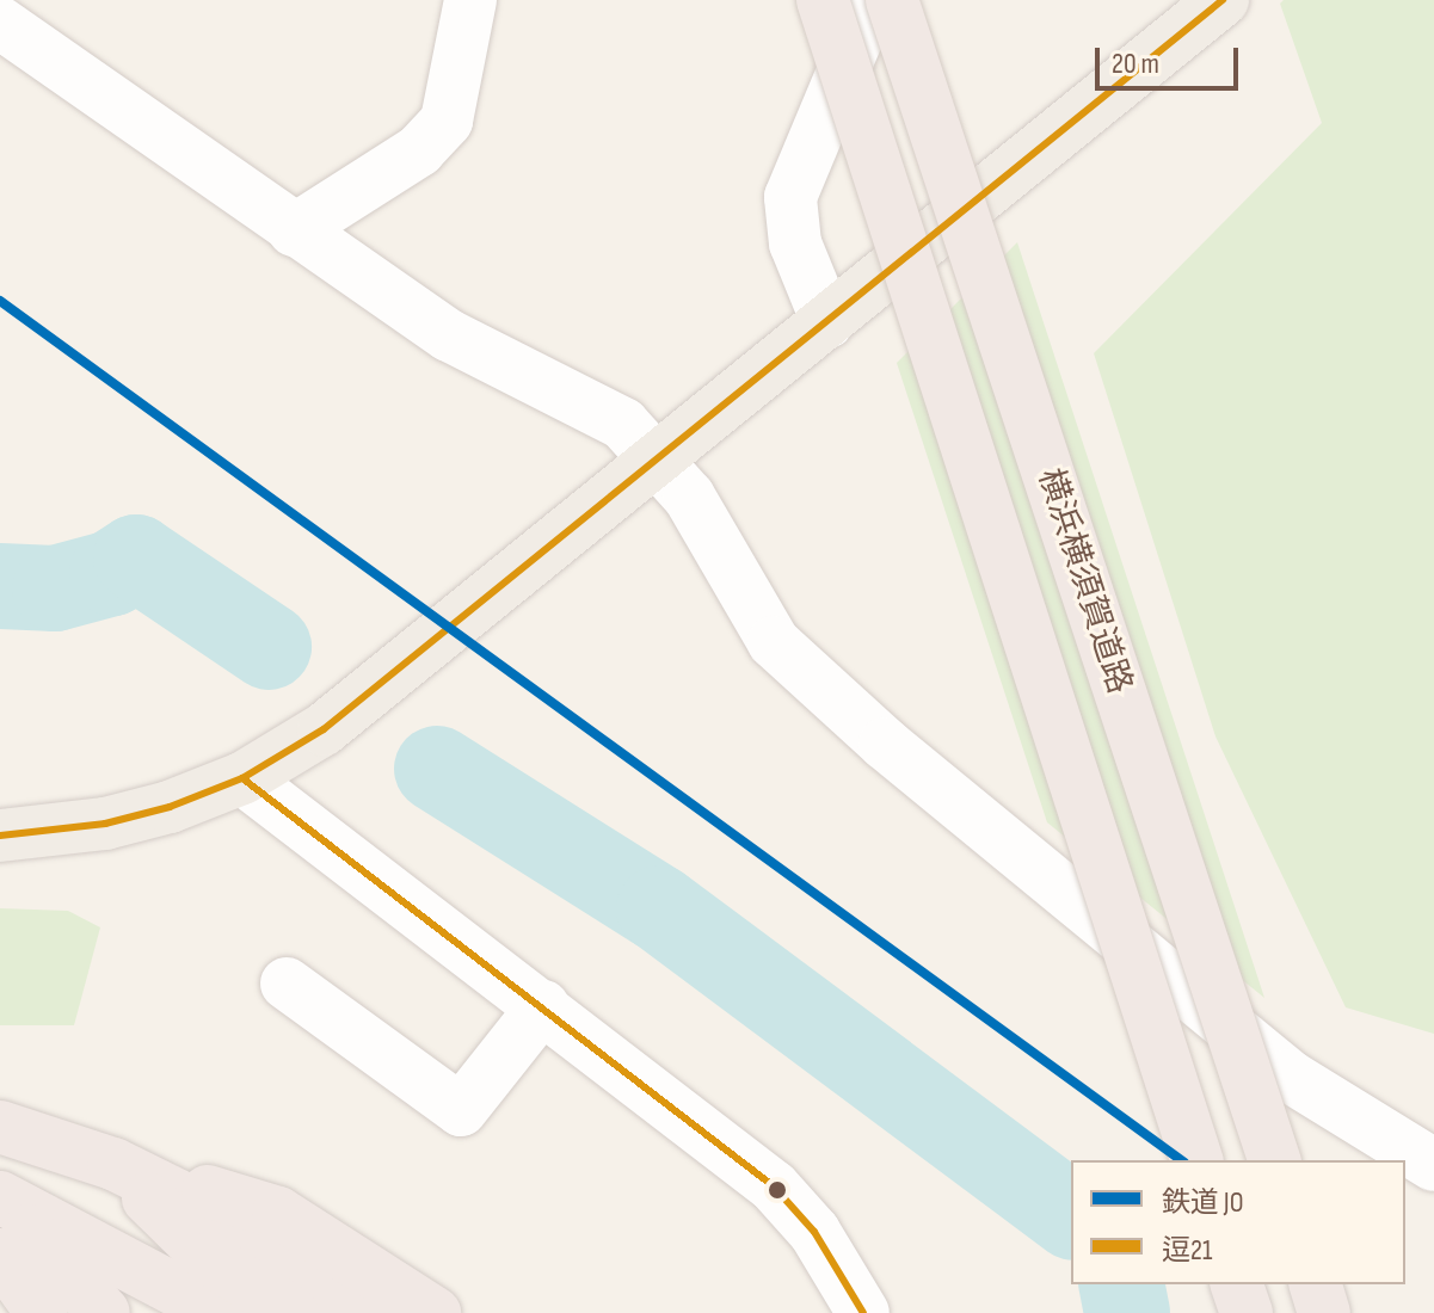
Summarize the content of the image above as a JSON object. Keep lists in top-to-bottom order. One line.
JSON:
{"streets":{"highway":["横浜横須賀道路"]},"lines":["transit line 逗21","rail line JO"],"legend":["鉄道 JO","逗21"],"scale_bar":"20 m"}
